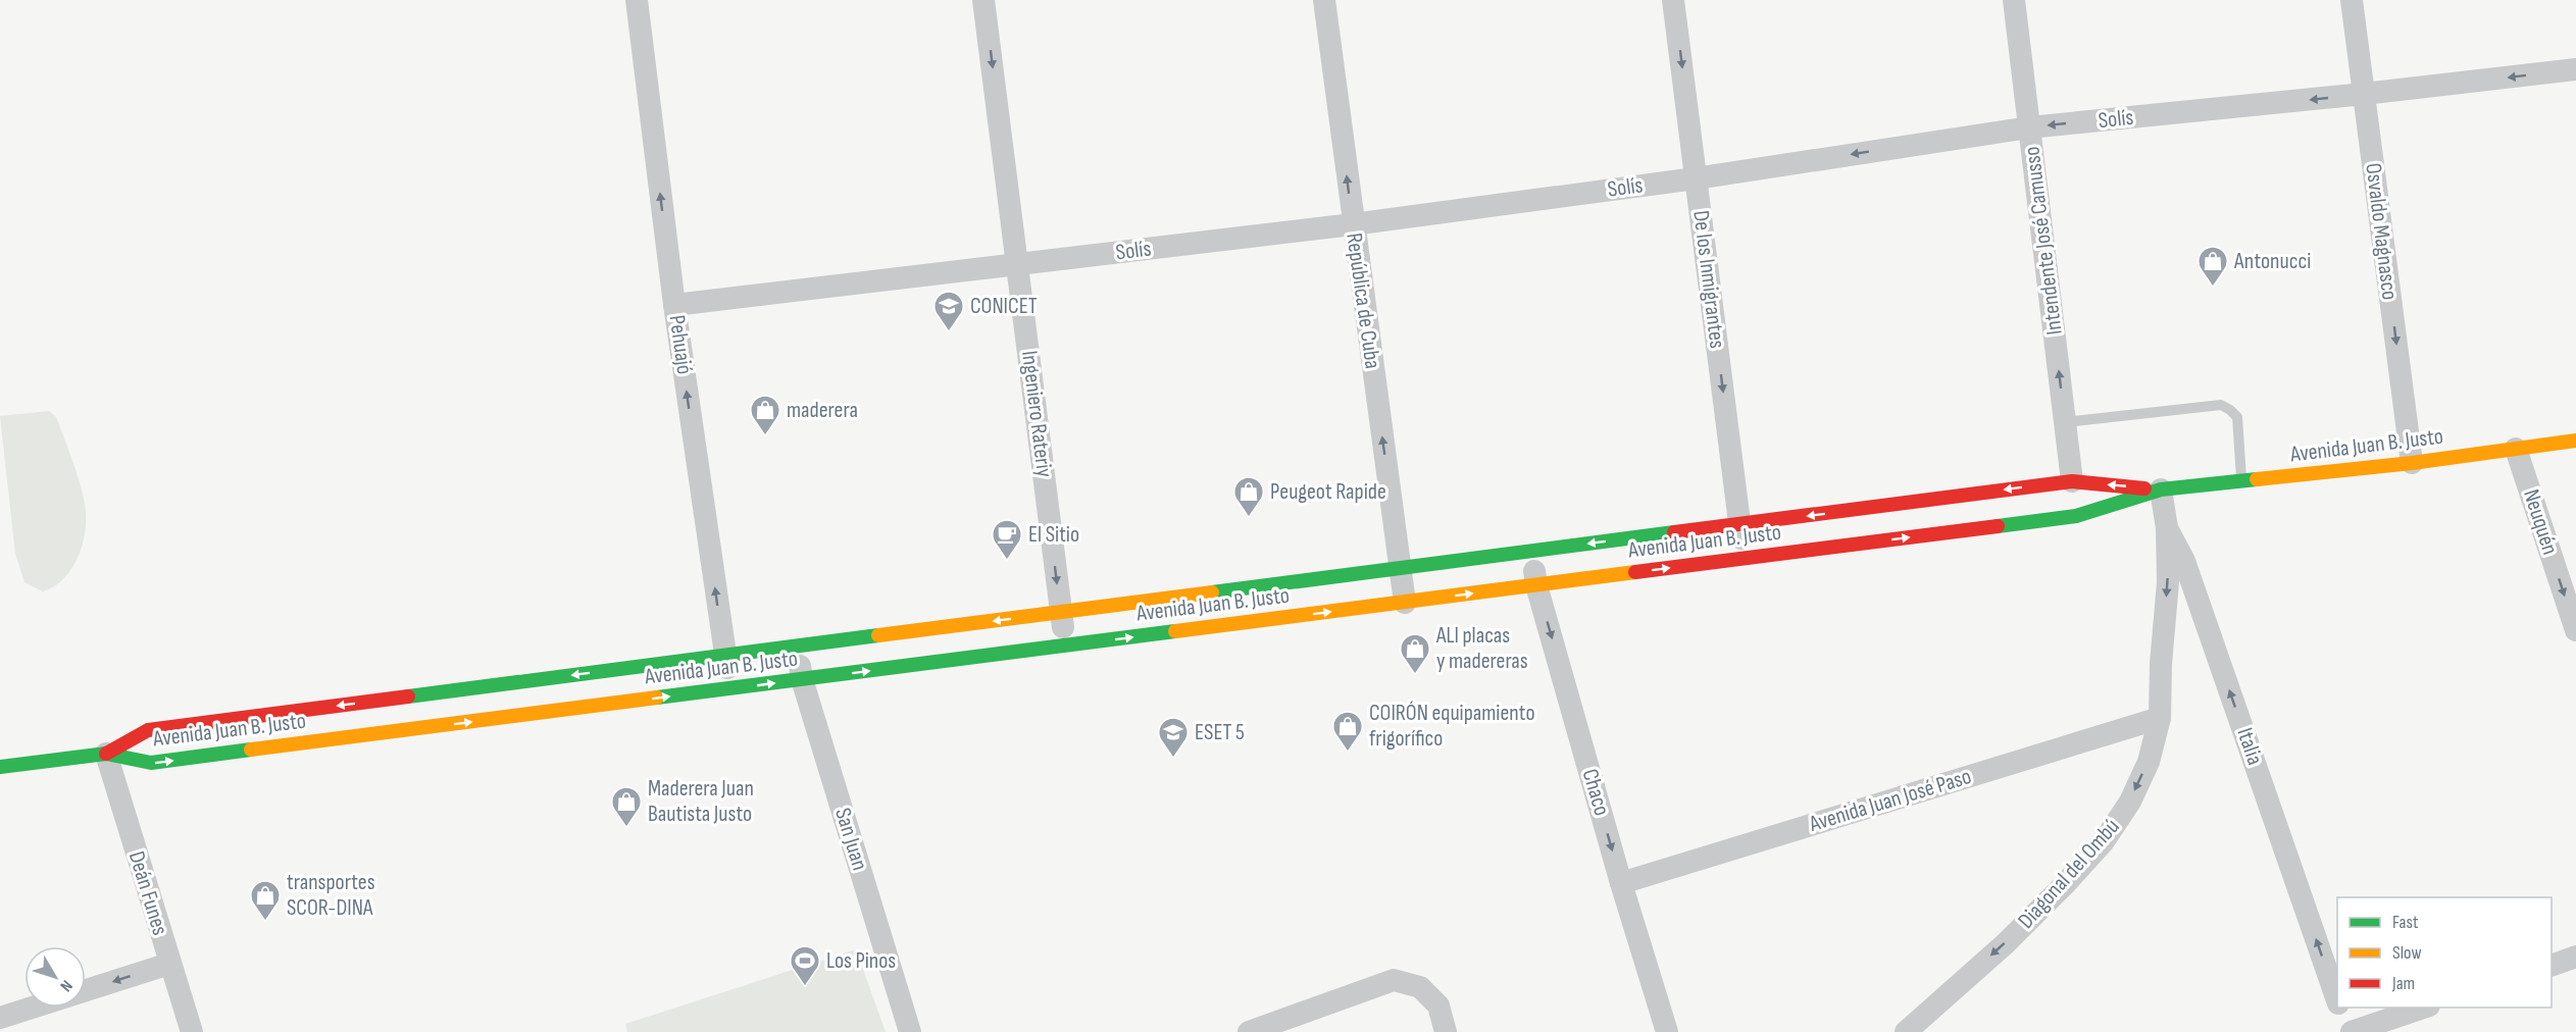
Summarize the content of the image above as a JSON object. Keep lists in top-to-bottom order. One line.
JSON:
{"streets":{"main road":["Avenida Juan B. Justo"],"street":["Solís","Osvaldo Magnasco","Intendente José Camusso","De los Inmigrantes","República de Cuba","Pehuajó","Ingeniero Rateriy","Neuquén","Italia","Chaco","Avenida Juan José Paso","San Juan","Diagonal del Ombú","Deán Funes"]},"crossings":[["Solís","Osvaldo Magnasco"],["Solís","Intendente José Camusso"],["Solís","De los Inmigrantes"],["Solís","República de Cuba"],["Solís","Pehuajó"],["Solís","Ingeniero Rateriy"],["Osvaldo Magnasco","Avenida Juan B. Justo"],["Intendente José Camusso","Avenida Juan B. Justo"],["De los Inmigrantes","Avenida Juan B. Justo"],["República de Cuba","Avenida Juan B. Justo"],["Pehuajó","Avenida Juan B. Justo"],["Ingeniero Rateriy","Avenida Juan B. Justo"],["Avenida Juan B. Justo","Neuquén"],["Avenida Juan B. Justo","Italia"],["Avenida Juan B. Justo","Chaco"],["Avenida Juan B. Justo","San Juan"],["Avenida Juan B. Justo","Deán Funes"],["Italia","Diagonal del Ombú"],["Chaco","Avenida Juan José Paso"],["Avenida Juan José Paso","Diagonal del Ombú"]],"one_way":["Solís","Osvaldo Magnasco","Intendente José Camusso","De los Inmigrantes","República de Cuba","Pehuajó","Ingeniero Rateriy","Neuquén","Italia","Chaco","Diagonal del Ombú"],"places":{"shop":["Antonucci","maderera","Peugeot Rapide","ALI placas y madereras","COIRÓN equipamiento frigorífico","Maderera Juan Bautista Justo","transportes SCOR-DINA"],"school or university":["CONICET","ESET 5"],"cafe":["El Sitio"],"sports":["Los Pinos"]},"legend":["Fast","Slow","Jam"],"north":"bottom right"}
